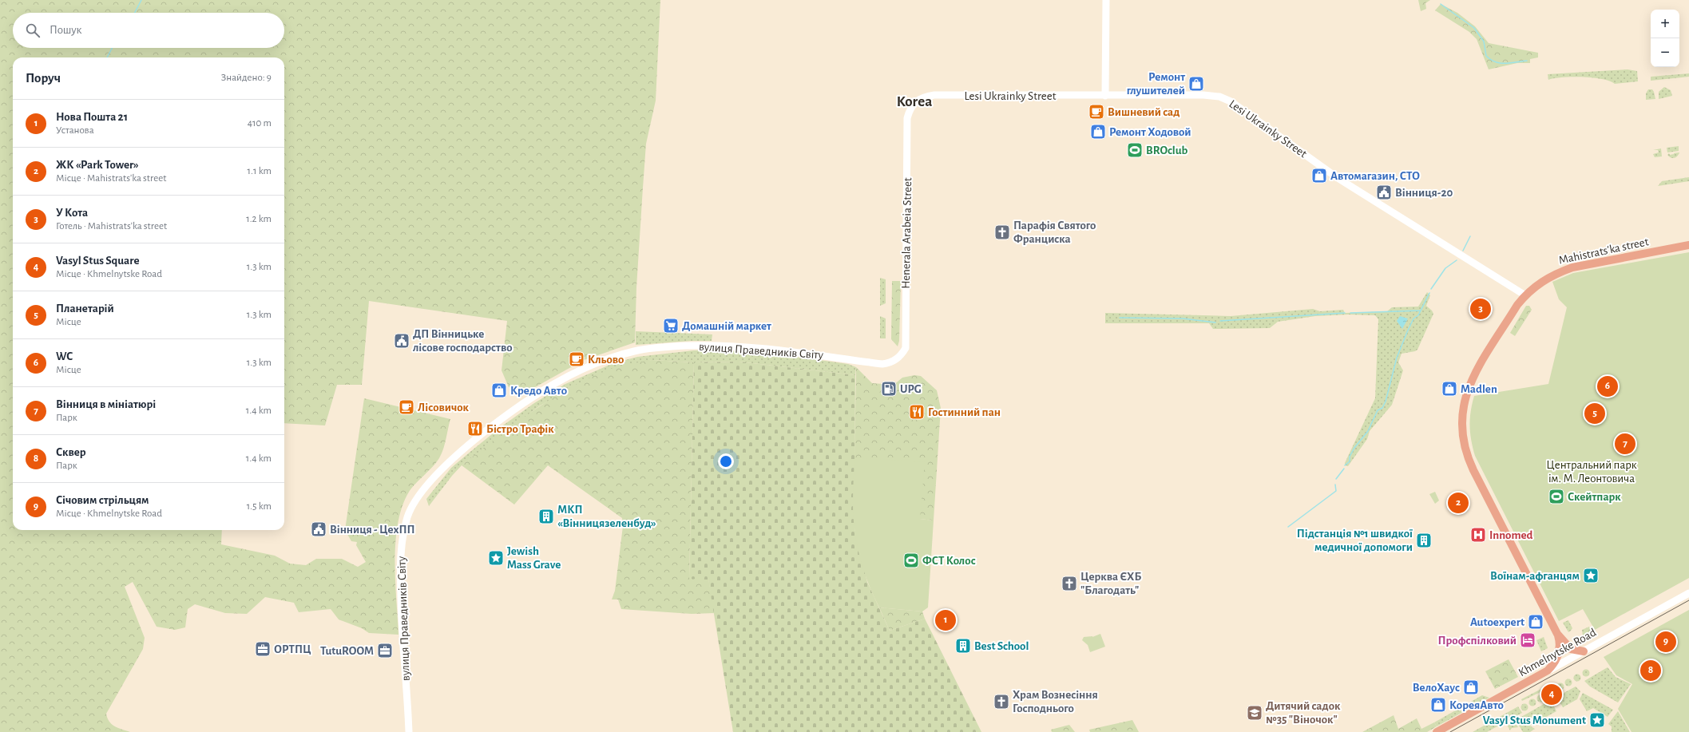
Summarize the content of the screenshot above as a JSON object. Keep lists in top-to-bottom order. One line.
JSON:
{"streets":{"main road":["Lesi Ukrainky Street","Henerala Arabeia Street","Mahistrats'ka street","вулиця Праведників Світу","Khmelnytske Road"]},"crossings":[["Lesi Ukrainky Street","Henerala Arabeia Street"],["Lesi Ukrainky Street","Mahistrats'ka street"],["Henerala Arabeia Street","вулиця Праведників Світу"]],"districts":["Korea"],"parks":["Центральний парк ім. М. Леонтовича"],"places":{"shop":["Ремонт глушителей","Ремонт Ходовой","Автомагазин, СТО","Madlen","Кредо Авто","Autoexpert","ВелоХаус","КореяАвто"],"cafe":["Вишневий сад","Кльово","Лісовичок"],"sports":["BROclub","Скейтпарк","ФСТ Колос"],"public building":["Вінниця-20","ДП Вінницьке лісове господарство","Вінниця - ЦехПП"],"church":["Парафія Святого Франциска","Церква ЄХБ \"Благодать\"","Храм Вознесіння Господнього"],"supermarket":["Домашній маркет"],"fuel station":["UPG"],"restaurant":["Гостинний пан","Бістро Трафік"],"building":["МКП «Вінницязеленбуд»","Підстанція №1 швидкої медичної допомоги","Best School"],"hospital":["Innomed"],"place":["Jewish Mass Grave","Воїнам-афганцям","Vasyl Stus Monument"],"hotel":["Профспілковий"],"office":["ОРТПЦ","TutuROOM"],"school or university":["Дитячий садок №35 \"Віночок\""]},"page":{"map_buttons":["+","−"],"search":"Пошук","heading":["Поруч","Знайдено: 9"],"list":[{"mark":"1","name":"Нова Пошта 21","note":"Установа","value":"410 m"},{"mark":"2","name":"ЖК «Park Tower»","note":"Місце · Mahistrats'ka street","value":"1.1 km"},{"mark":"3","name":"У Кота","note":"Готель · Mahistrats'ka street","value":"1.2 km"},{"mark":"4","name":"Vasyl Stus Square","note":"Місце · Khmelnytske Road","value":"1.3 km"},{"mark":"5","name":"Планетарій","note":"Місце","value":"1.3 km"},{"mark":"6","name":"WC","note":"Місце","value":"1.3 km"},{"mark":"7","name":"Вінниця в мініатюрі","note":"Парк","value":"1.4 km"},{"mark":"8","name":"Сквер","note":"Парк","value":"1.4 km"},{"mark":"9","name":"Січовим стрільцям","note":"Місце · Khmelnytske Road","value":"1.5 km"}],"pins":["3","6","5","7","2","1","9","8","4"]}}
